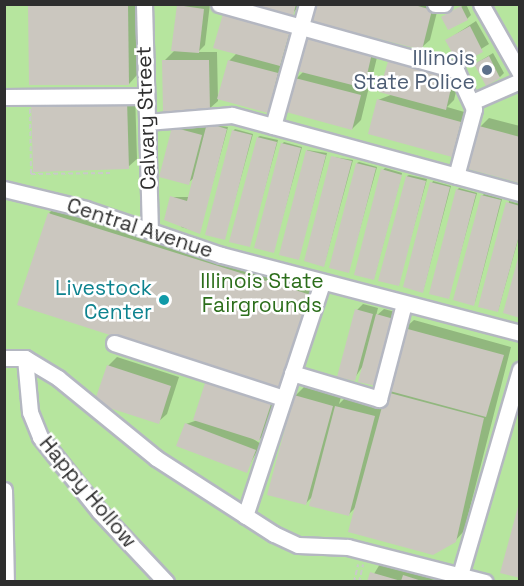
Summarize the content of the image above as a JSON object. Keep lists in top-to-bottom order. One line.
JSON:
{"streets":{"street":["Calvary Street","Central Avenue","Happy Hollow"]},"crossings":[["Calvary Street","Central Avenue"]],"parks":["Illinois State Fairgrounds"],"places":["Illinois State Police","Livestock Center"]}
